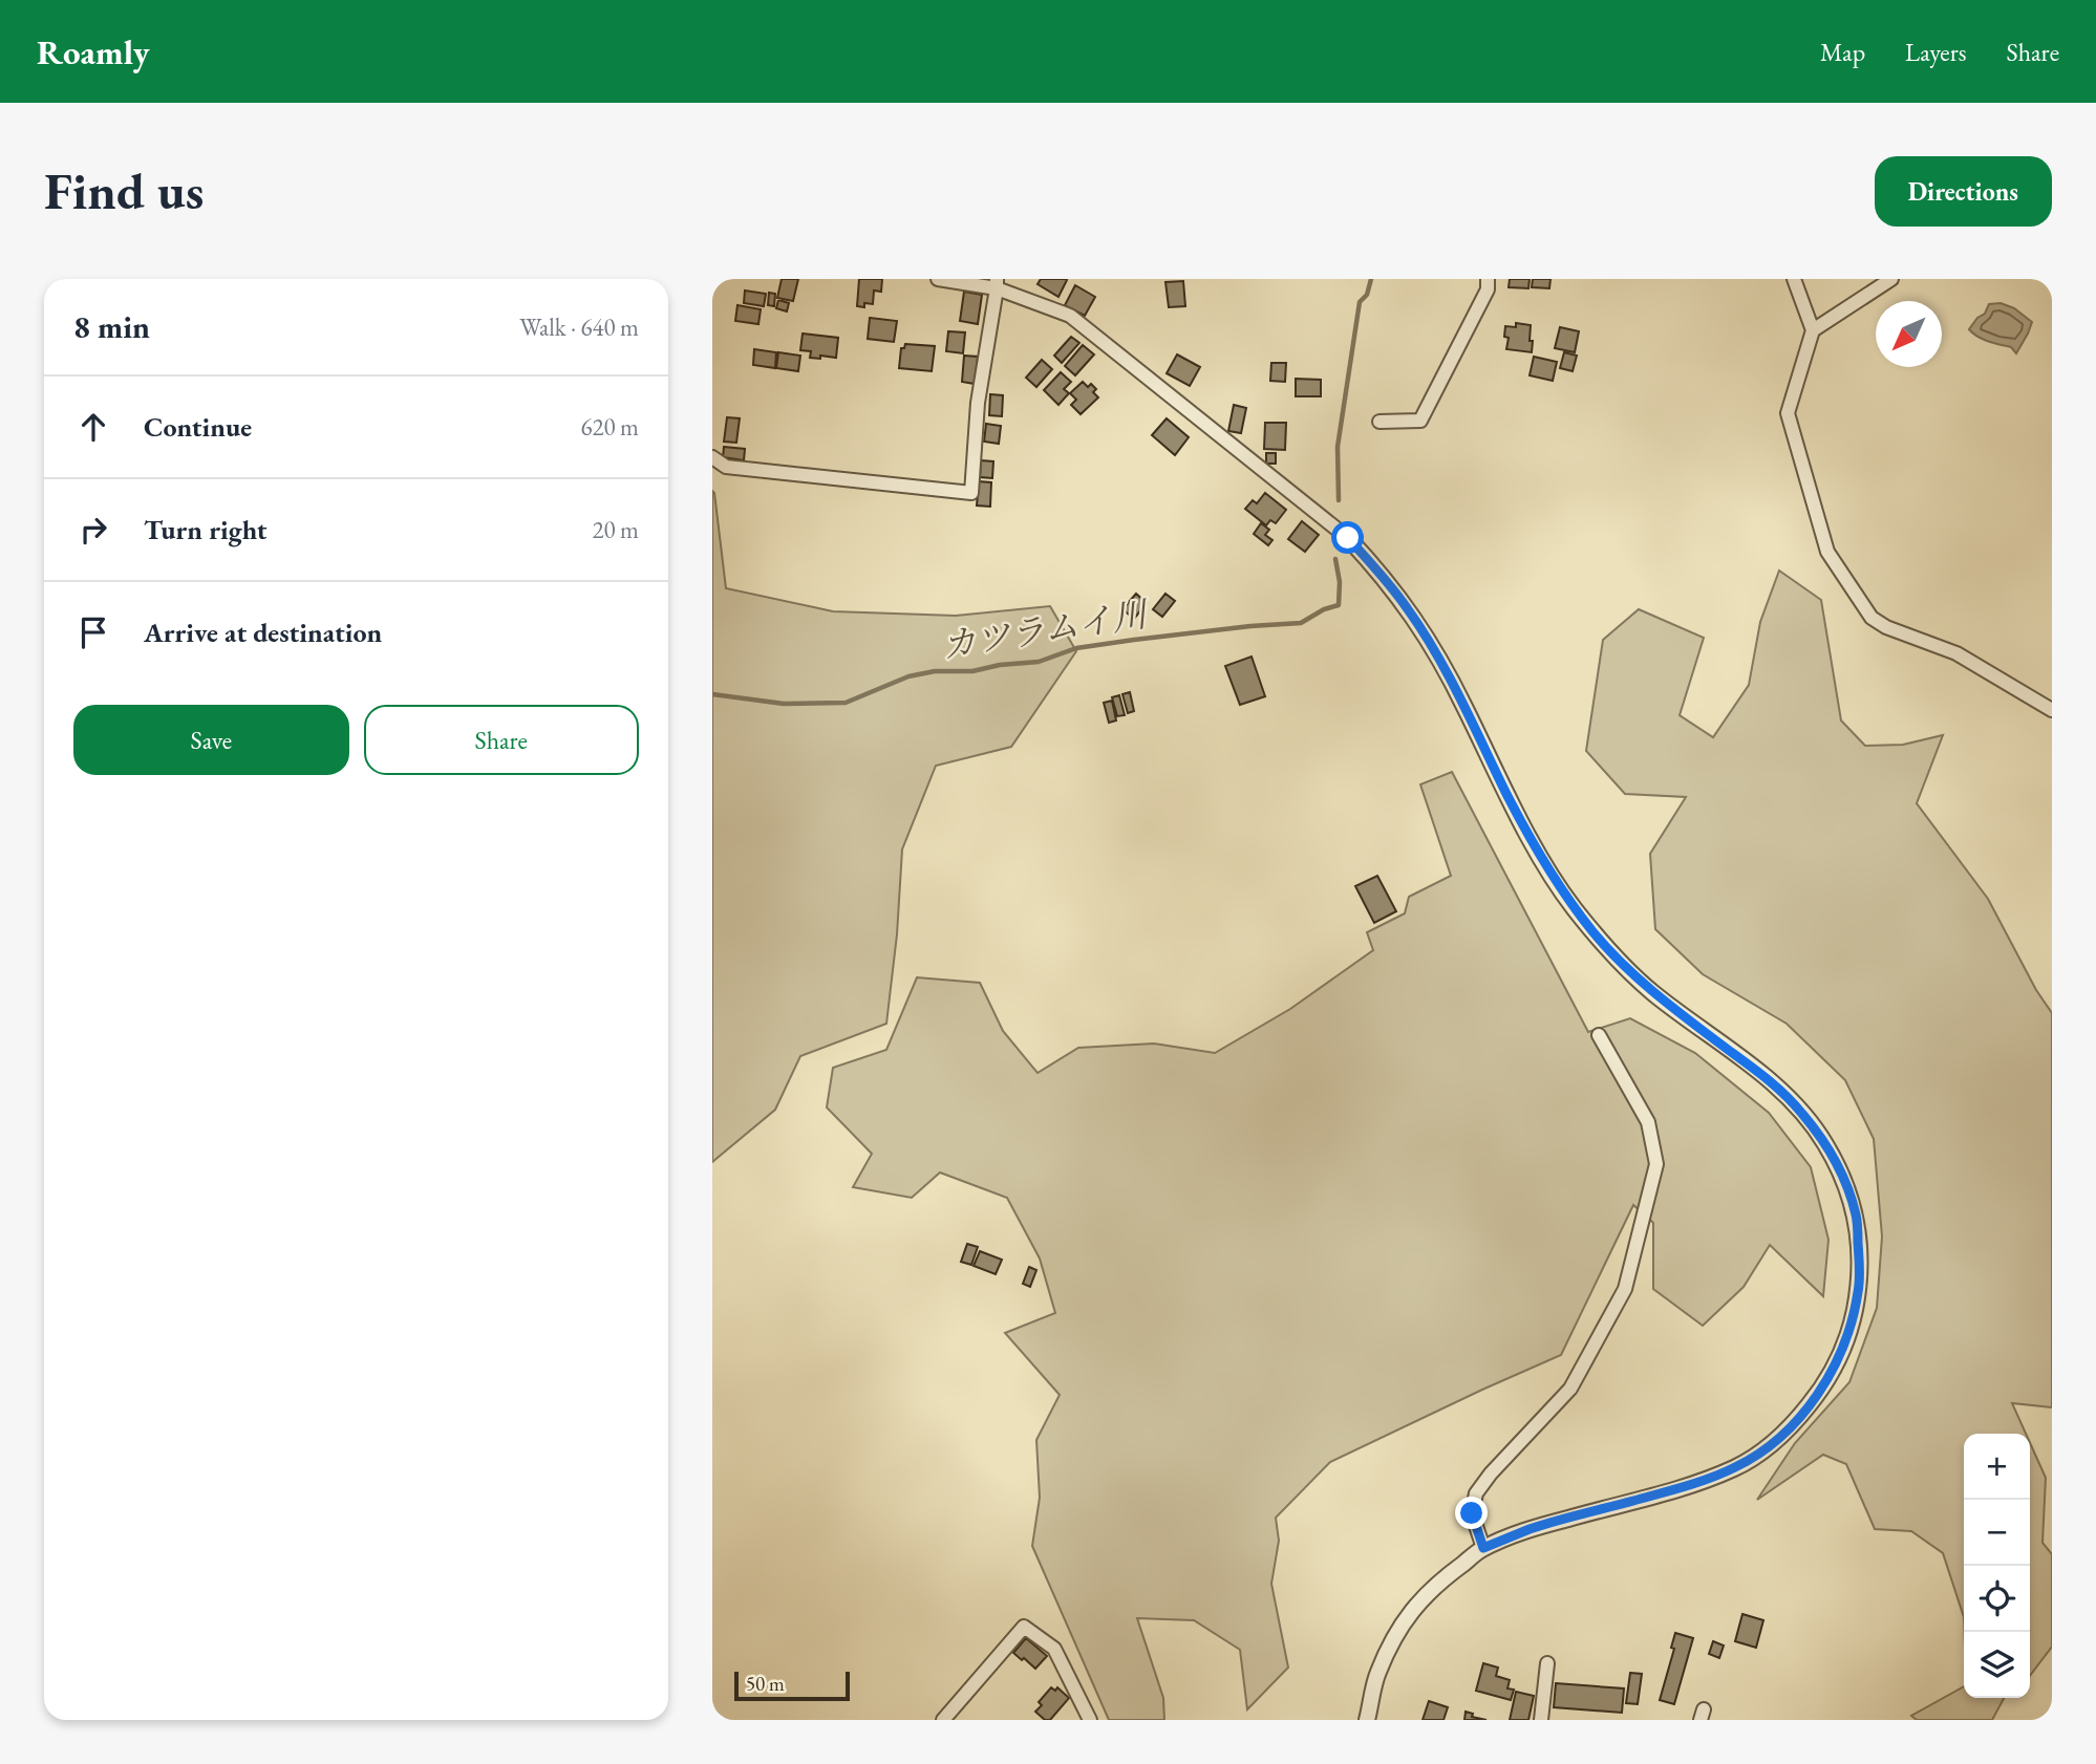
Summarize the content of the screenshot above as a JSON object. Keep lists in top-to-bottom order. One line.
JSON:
{"water":["カツラムイ川"],"scale_bar":"50 m","north":"bottom left","page":{"header":"Roamly","nav":["Map","Layers","Share"],"buttons":["Directions",["Save","Share"]],"title":"Find us","heading":["8 min","Walk · 640 m"],"list":[["Continue","620 m"],["Turn right","20 m"],"Arrive at destination"],"map_buttons":["+","−"],"scale":"50 m"}}
